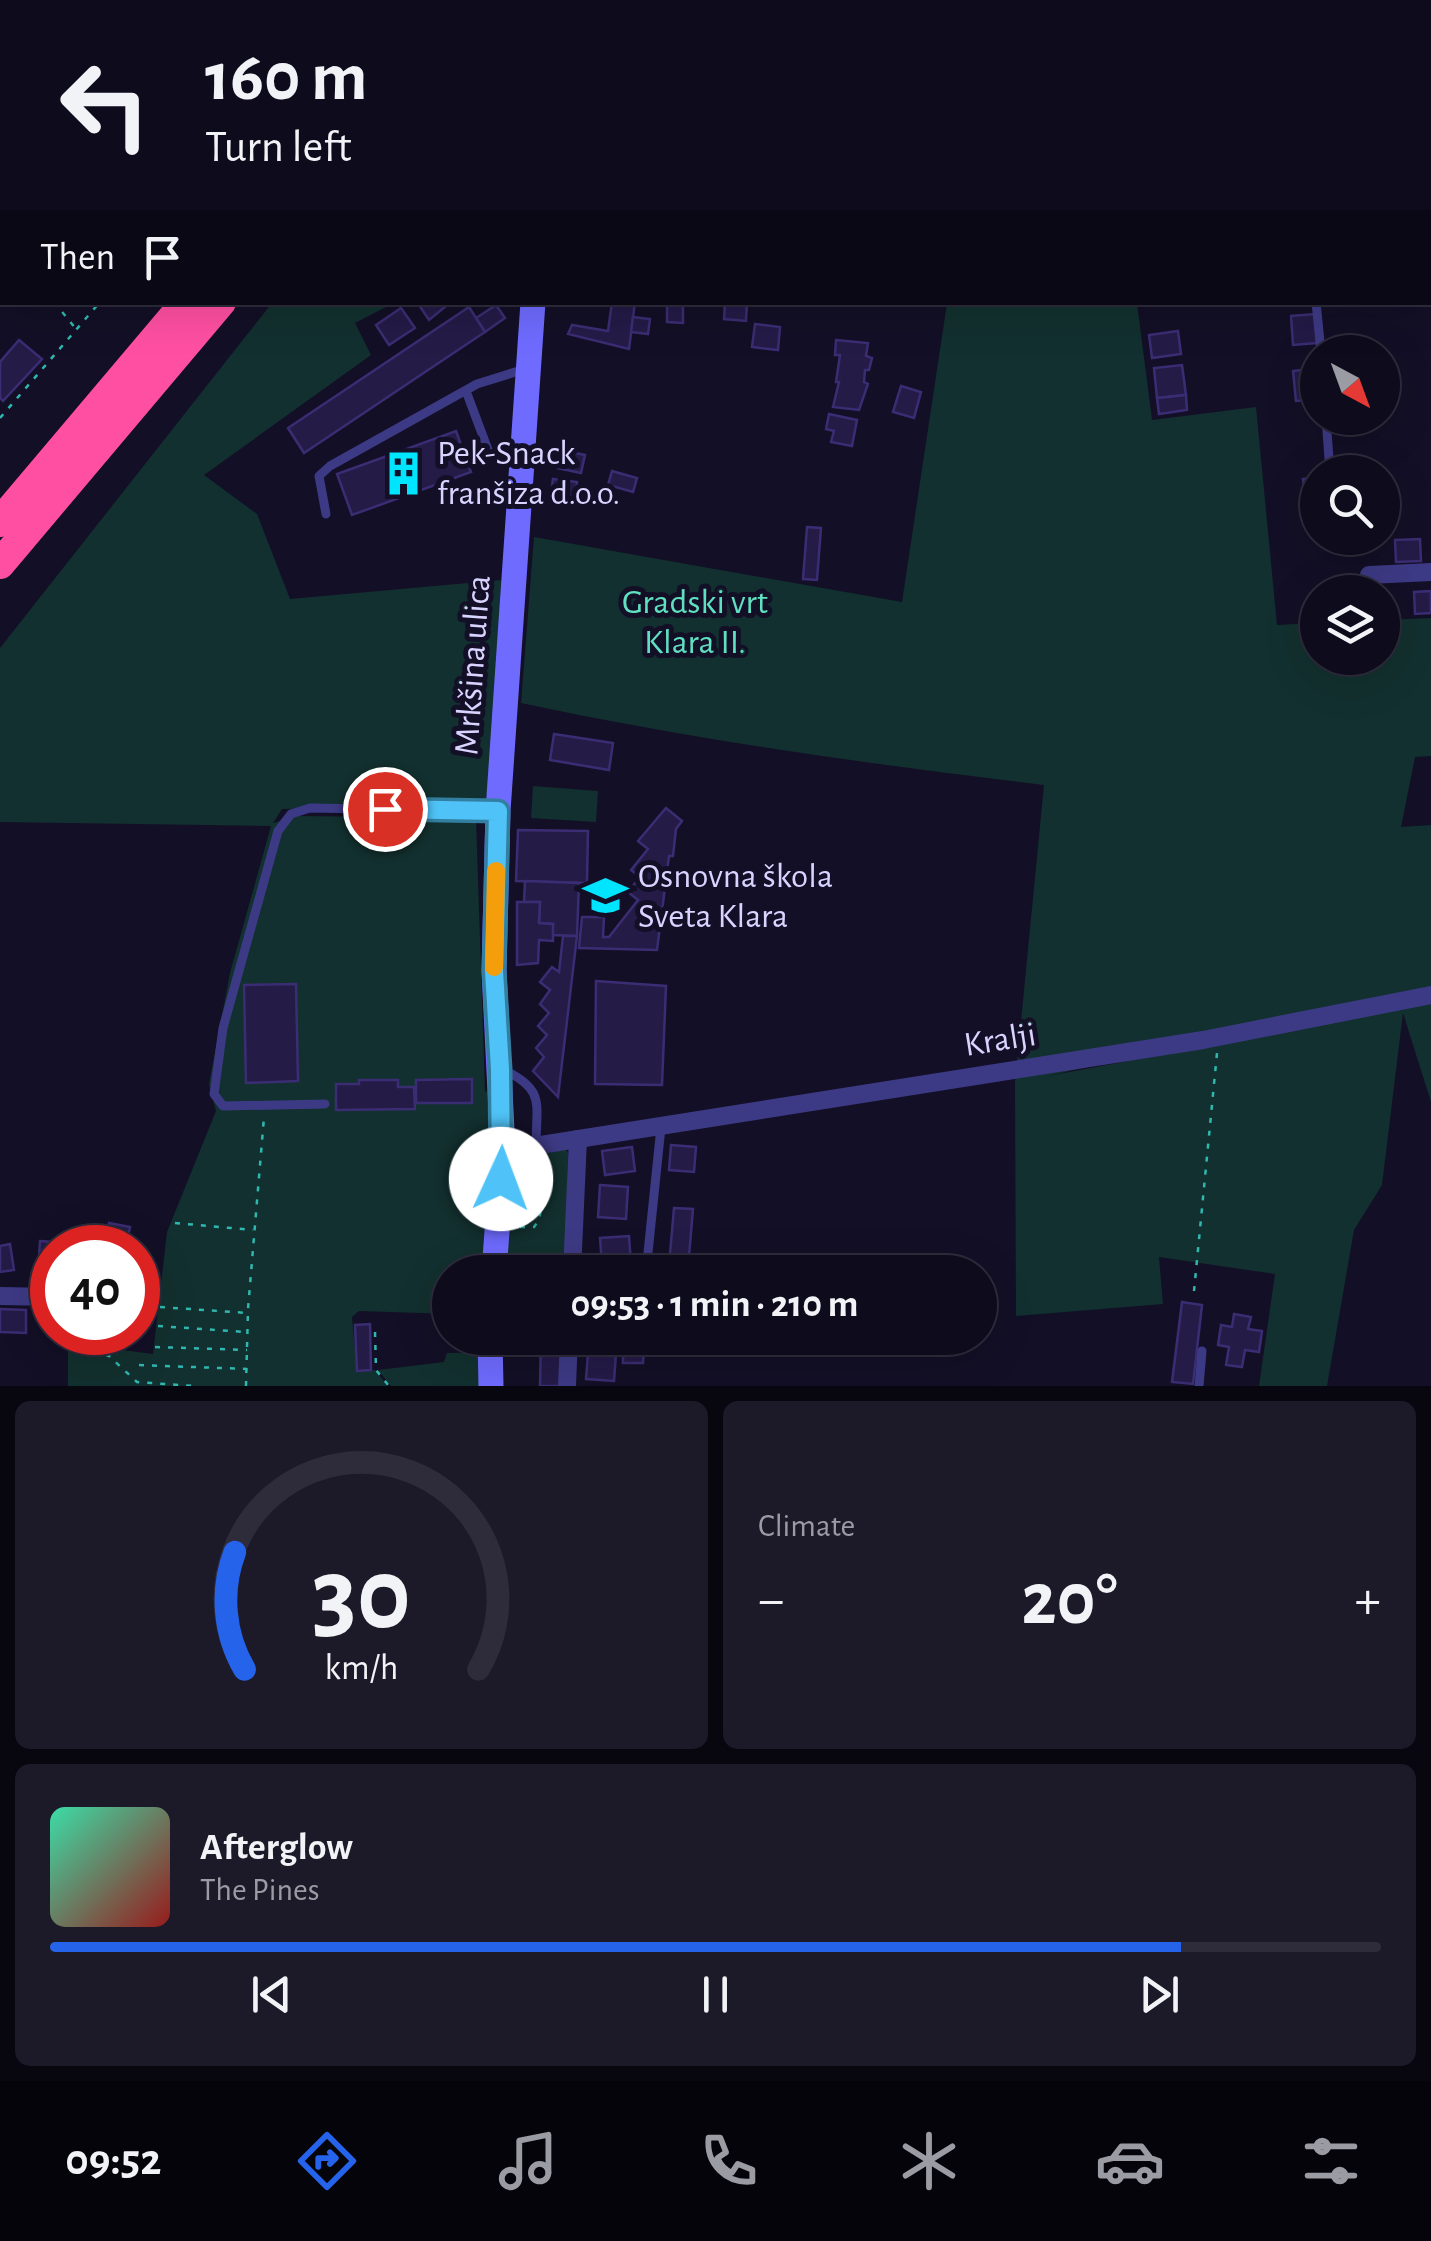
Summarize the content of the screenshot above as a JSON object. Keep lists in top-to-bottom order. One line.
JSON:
{"streets":{"street":["Mrkšina ulica","Kralji"]},"crossings":[["Mrkšina ulica","Kralji"]],"parks":["Gradski vrt Klara II."],"places":{"building":["Pek-Snack franšiza d.o.o."],"school or university":["Osnovna škola Sveta Klara"]},"north":"bottom right","page":{"turn":["160 m","Turn left"],"then":"Then","limit":"40","trip":"09:53 · 1 min · 210 m","tile":"Climate","heat":["−","20°","+"],"song":["Afterglow","The Pines"],"tabs":"09:52","gauge":["30","km/h"]}}
